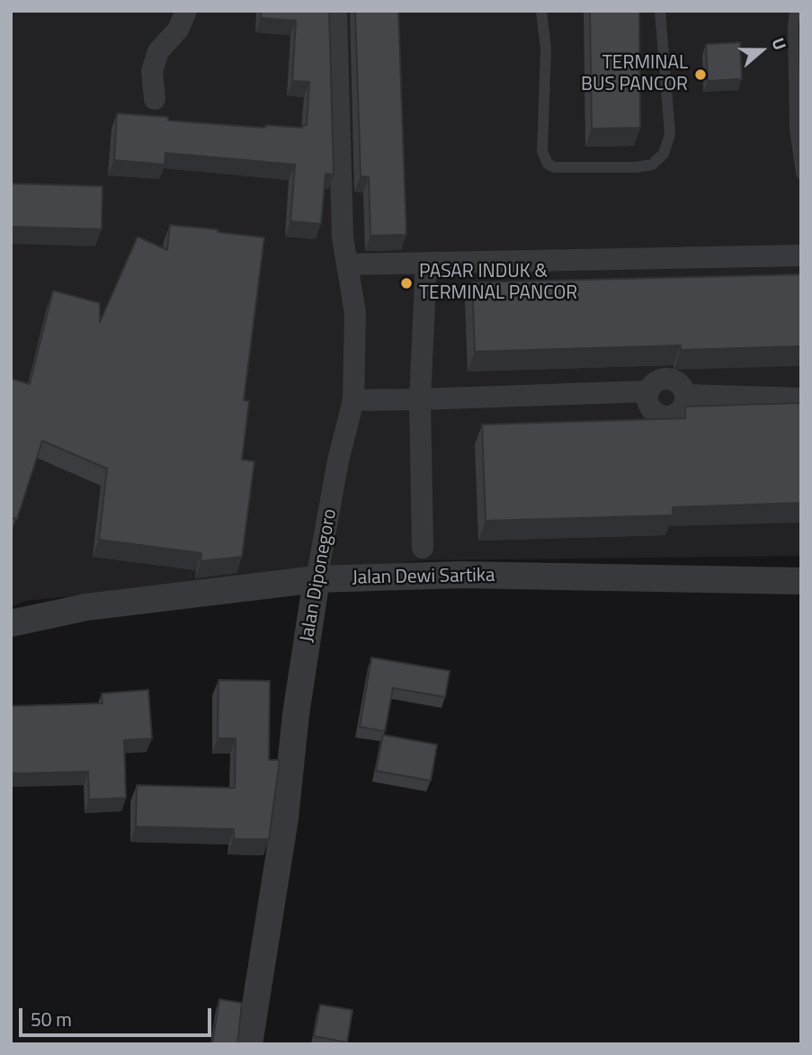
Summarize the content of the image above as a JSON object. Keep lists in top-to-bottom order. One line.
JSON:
{"streets":{"street":["Jalan Diponegoro","Jalan Dewi Sartika"]},"crossings":[["Jalan Diponegoro","Jalan Dewi Sartika"]],"places":["TERMINAL BUS PANCOR","PASAR INDUK & TERMINAL PANCOR"],"scale_bar":"50 m","north":"right"}
